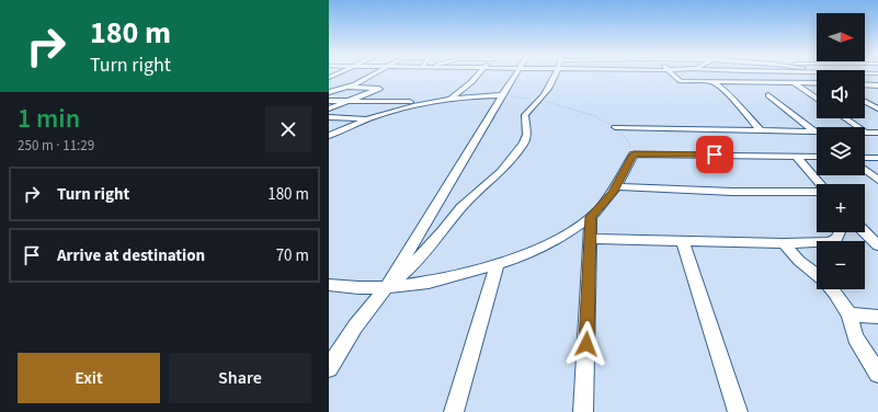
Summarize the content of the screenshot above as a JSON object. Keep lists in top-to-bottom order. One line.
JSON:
{"north":"right","page":{"turn":["180 m","Turn right"],"map_buttons":["+","−"],"heading":["1 min","250 m · 11:29"],"list":[{"name":"Turn right","value":"180 m"},{"name":"Arrive at destination","value":"70 m"}],"buttons":["Exit","Share"]}}
